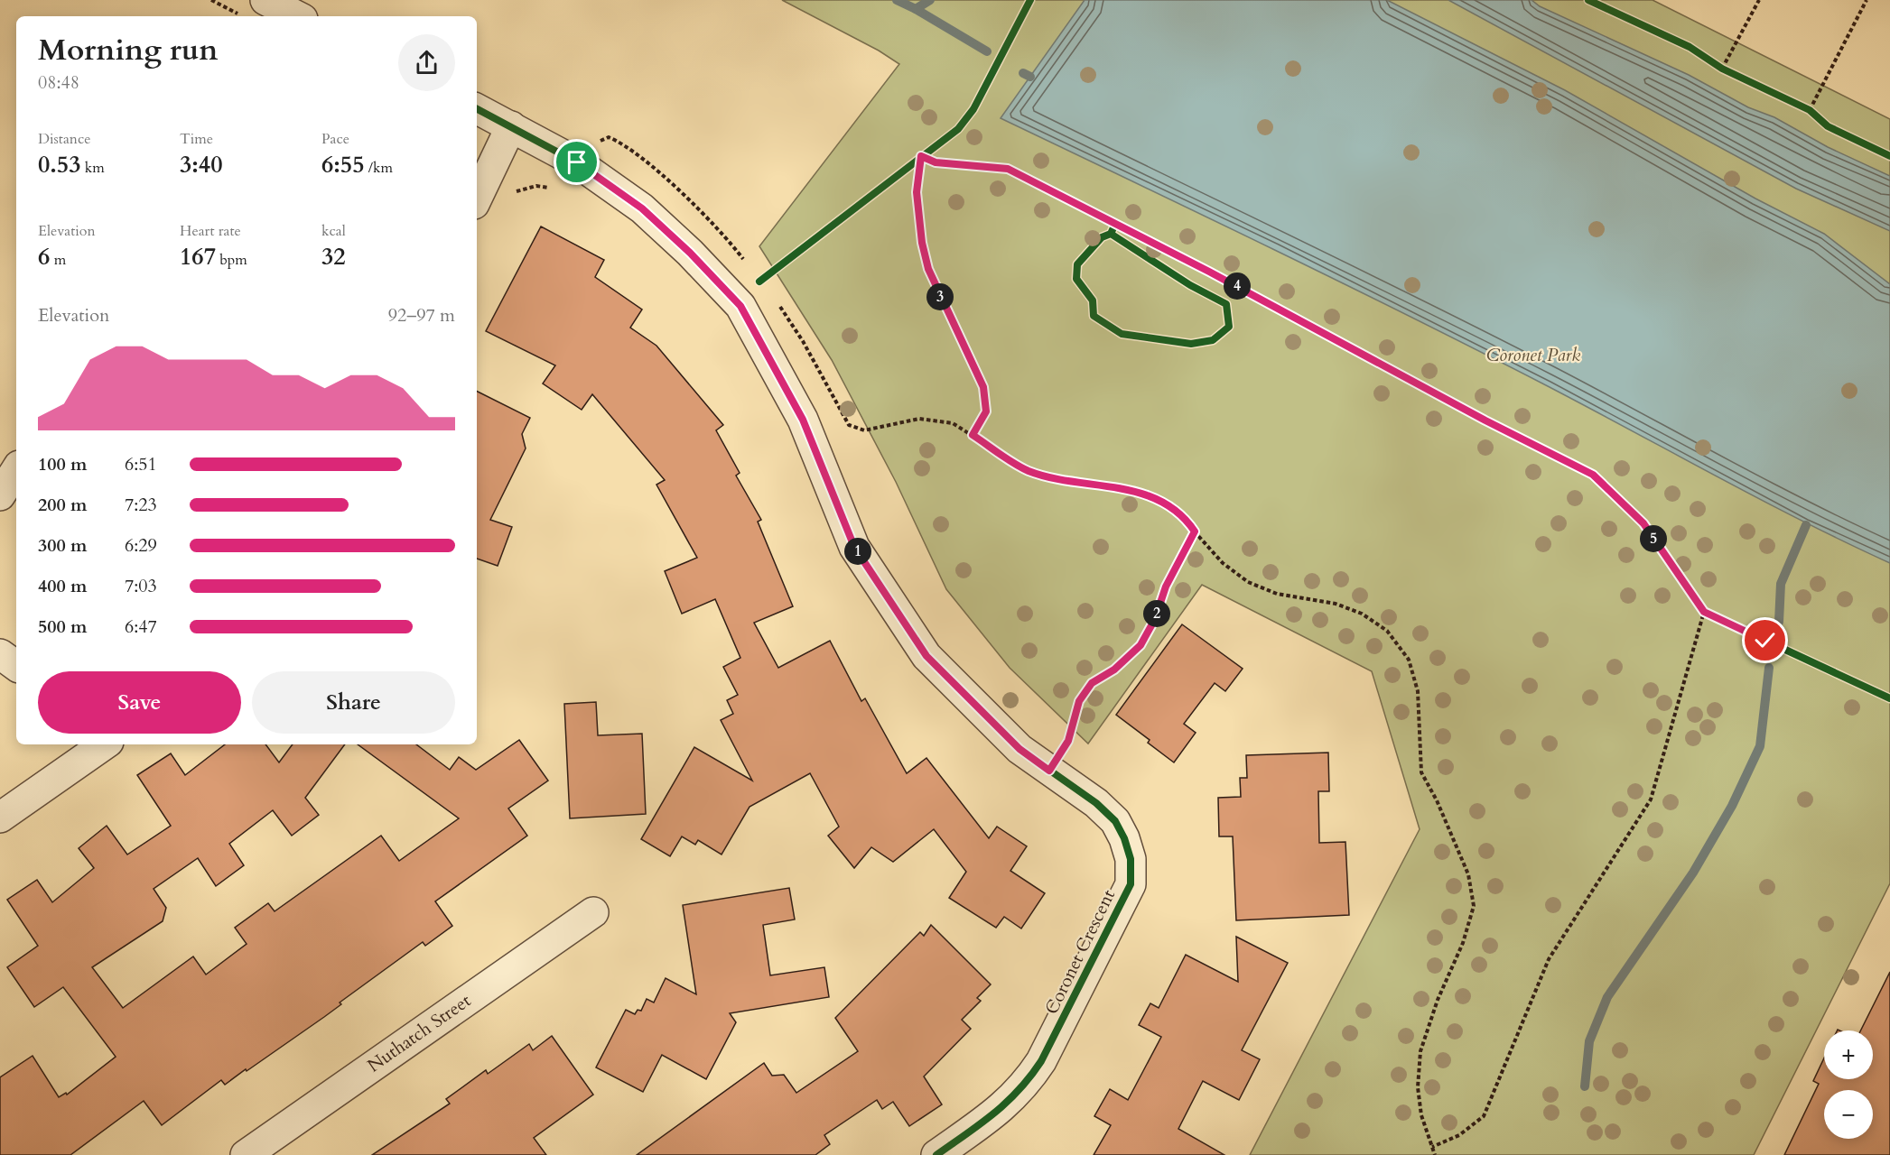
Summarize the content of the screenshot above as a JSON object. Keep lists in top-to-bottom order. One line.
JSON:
{"streets":{"street":["Coronet Crescent","Nuthatch Street"]},"parks":["Coronet Park"],"page":{"heading":["Morning run","08:48"],"stats":[["Distance","0.53 km"],["Time","3:40"],["Pace","6:55 /km"],["Elevation","6 m"],["Heart rate","167 bpm"],["kcal","32"]],"pins":["4","3","5","1","2"],"chart":["Elevation","92–97 m"],"list":[{"name":"100 m","note":"6:51"},{"name":"200 m","note":"7:23"},{"name":"300 m","note":"6:29"},{"name":"400 m","note":"7:03"},{"name":"500 m","note":"6:47"}],"buttons":["Save","Share"],"map_buttons":["+","−"]}}
